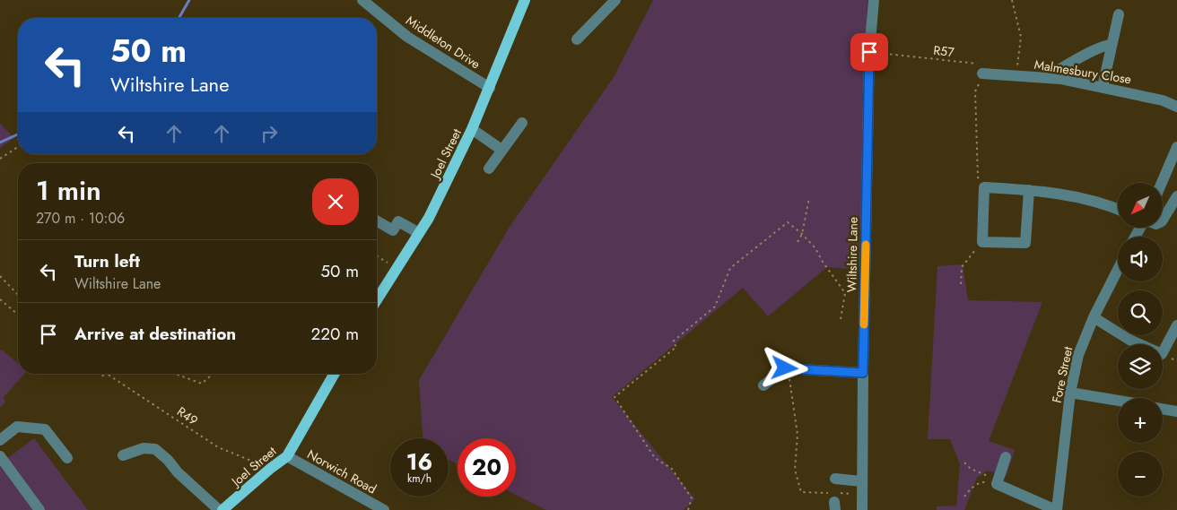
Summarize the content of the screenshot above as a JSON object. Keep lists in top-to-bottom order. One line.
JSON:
{"streets":{"main road":["Joel Street"],"street":["Middleton Drive","Malmesbury Close","Wiltshire Lane","Fore Street","Norwich Road"],"path":["R57","R49"]},"crossings":[["Middleton Drive","Joel Street"],["R57","Malmesbury Close"],["R57","Wiltshire Lane"],["Joel Street","R49"],["Joel Street","Norwich Road"]],"north":"bottom left","page":{"turn":["50 m","Wiltshire Lane"],"heading":["1 min","270 m · 10:06"],"map_buttons":["+","−"],"list":[{"name":"Turn left","note":"Wiltshire Lane","value":"50 m"},{"name":"Arrive at destination","value":"220 m"}],"speed":"16 km/h","limit":"20"}}
